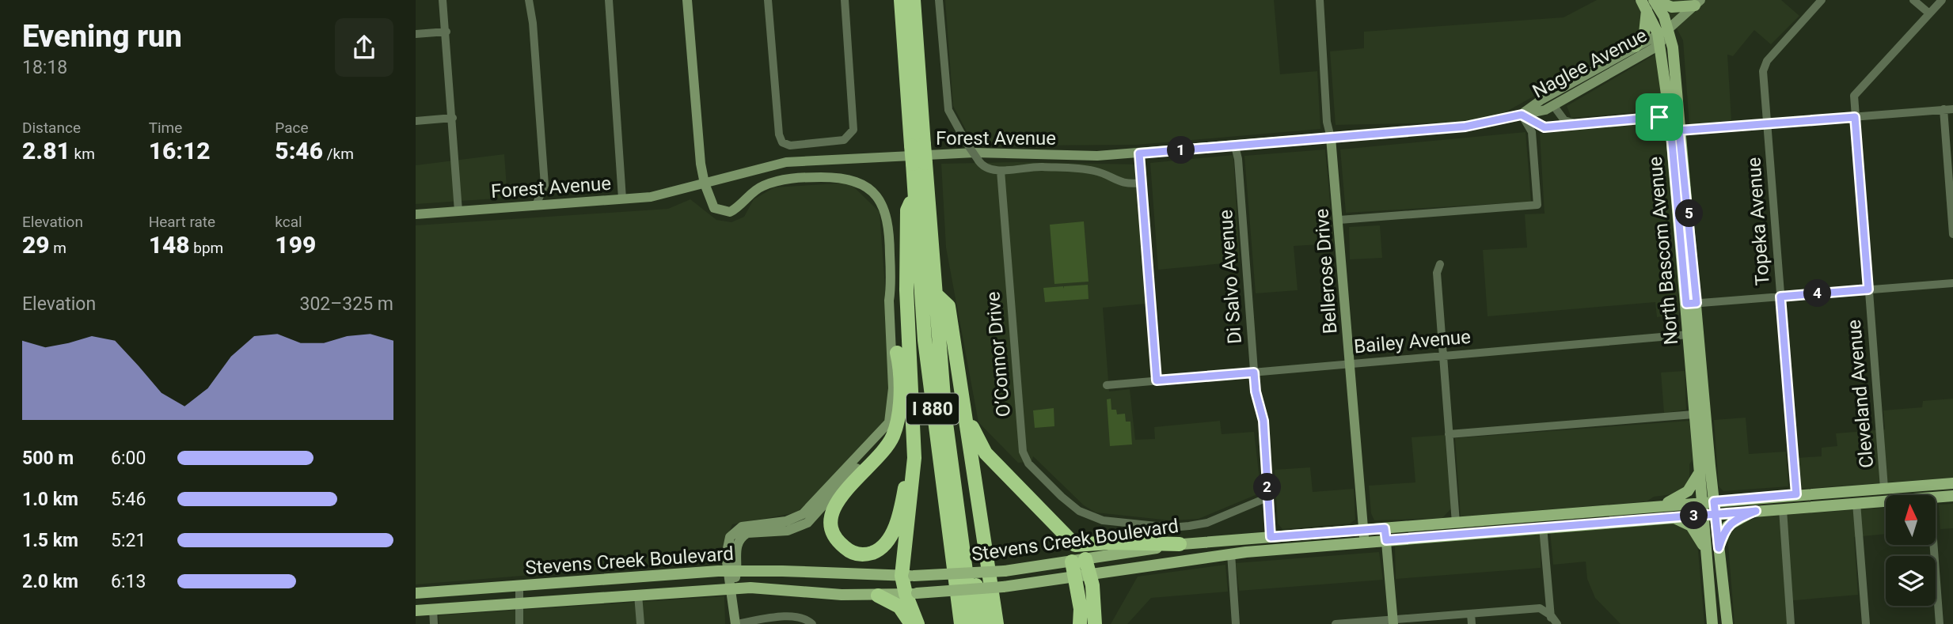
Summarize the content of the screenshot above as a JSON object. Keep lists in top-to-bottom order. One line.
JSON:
{"streets":{"highway":["I 880"],"main road":["Naglee Avenue","Forest Avenue","North Bascom Avenue","Bellerose Drive","Stevens Creek Boulevard"],"street":["Topeka Avenue","Di Salvo Avenue","Bailey Avenue","O’Connor Drive","Cleveland Avenue"]},"crossings":[["Naglee Avenue","Forest Avenue"],["Naglee Avenue","North Bascom Avenue"],["Forest Avenue","Bellerose Drive"],["Forest Avenue","Di Salvo Avenue"],["Topeka Avenue","Stevens Creek Boulevard"],["North Bascom Avenue","Bailey Avenue"],["North Bascom Avenue","Stevens Creek Boulevard"],["Bellerose Drive","Bailey Avenue"],["Bellerose Drive","Stevens Creek Boulevard"],["Di Salvo Avenue","Bailey Avenue"],["Di Salvo Avenue","O’Connor Drive"],["Di Salvo Avenue","Stevens Creek Boulevard"],["Cleveland Avenue","Stevens Creek Boulevard"]],"north":"top","page":{"heading":["Evening run","18:18"],"stats":[["Distance","2.81 km"],["Time","16:12"],["Pace","5:46 /km"],["Elevation","29 m"],["Heart rate","148 bpm"],["kcal","199"]],"pins":["1","5","4","2","3"],"chart":["Elevation","302–325 m"],"list":[{"name":"500 m","note":"6:00"},{"name":"1.0 km","note":"5:46"},{"name":"1.5 km","note":"5:21"},{"name":"2.0 km","note":"6:13"}]}}
